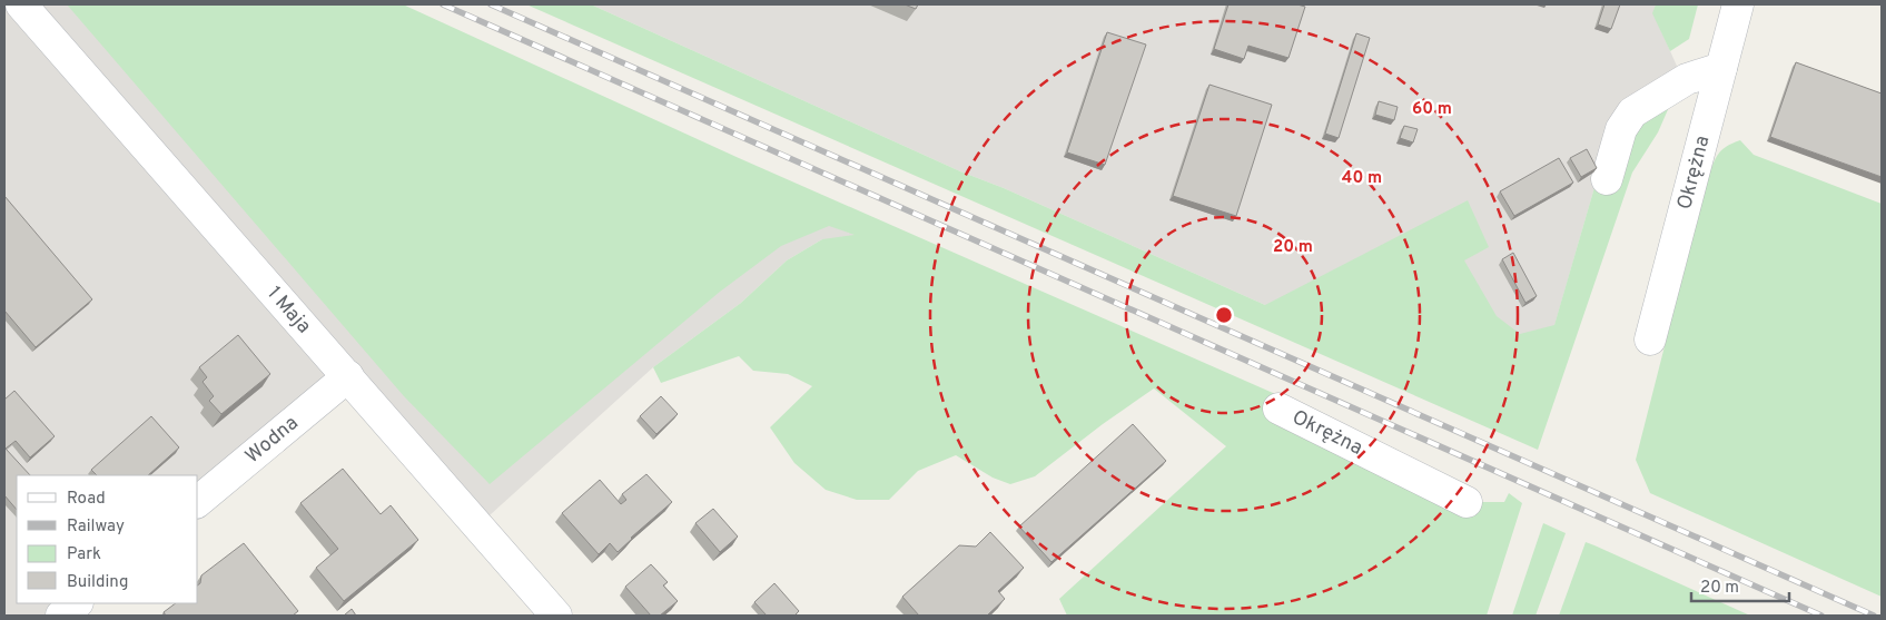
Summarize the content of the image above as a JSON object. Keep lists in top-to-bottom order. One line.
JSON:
{"streets":{"street":["Okrężna","1 Maja","Wodna"]},"crossings":[["1 Maja","Wodna"]],"legend":["Road","Railway","Park","Building"],"scale_bar":"20 m","rings":["60 m","40 m","20 m"]}
